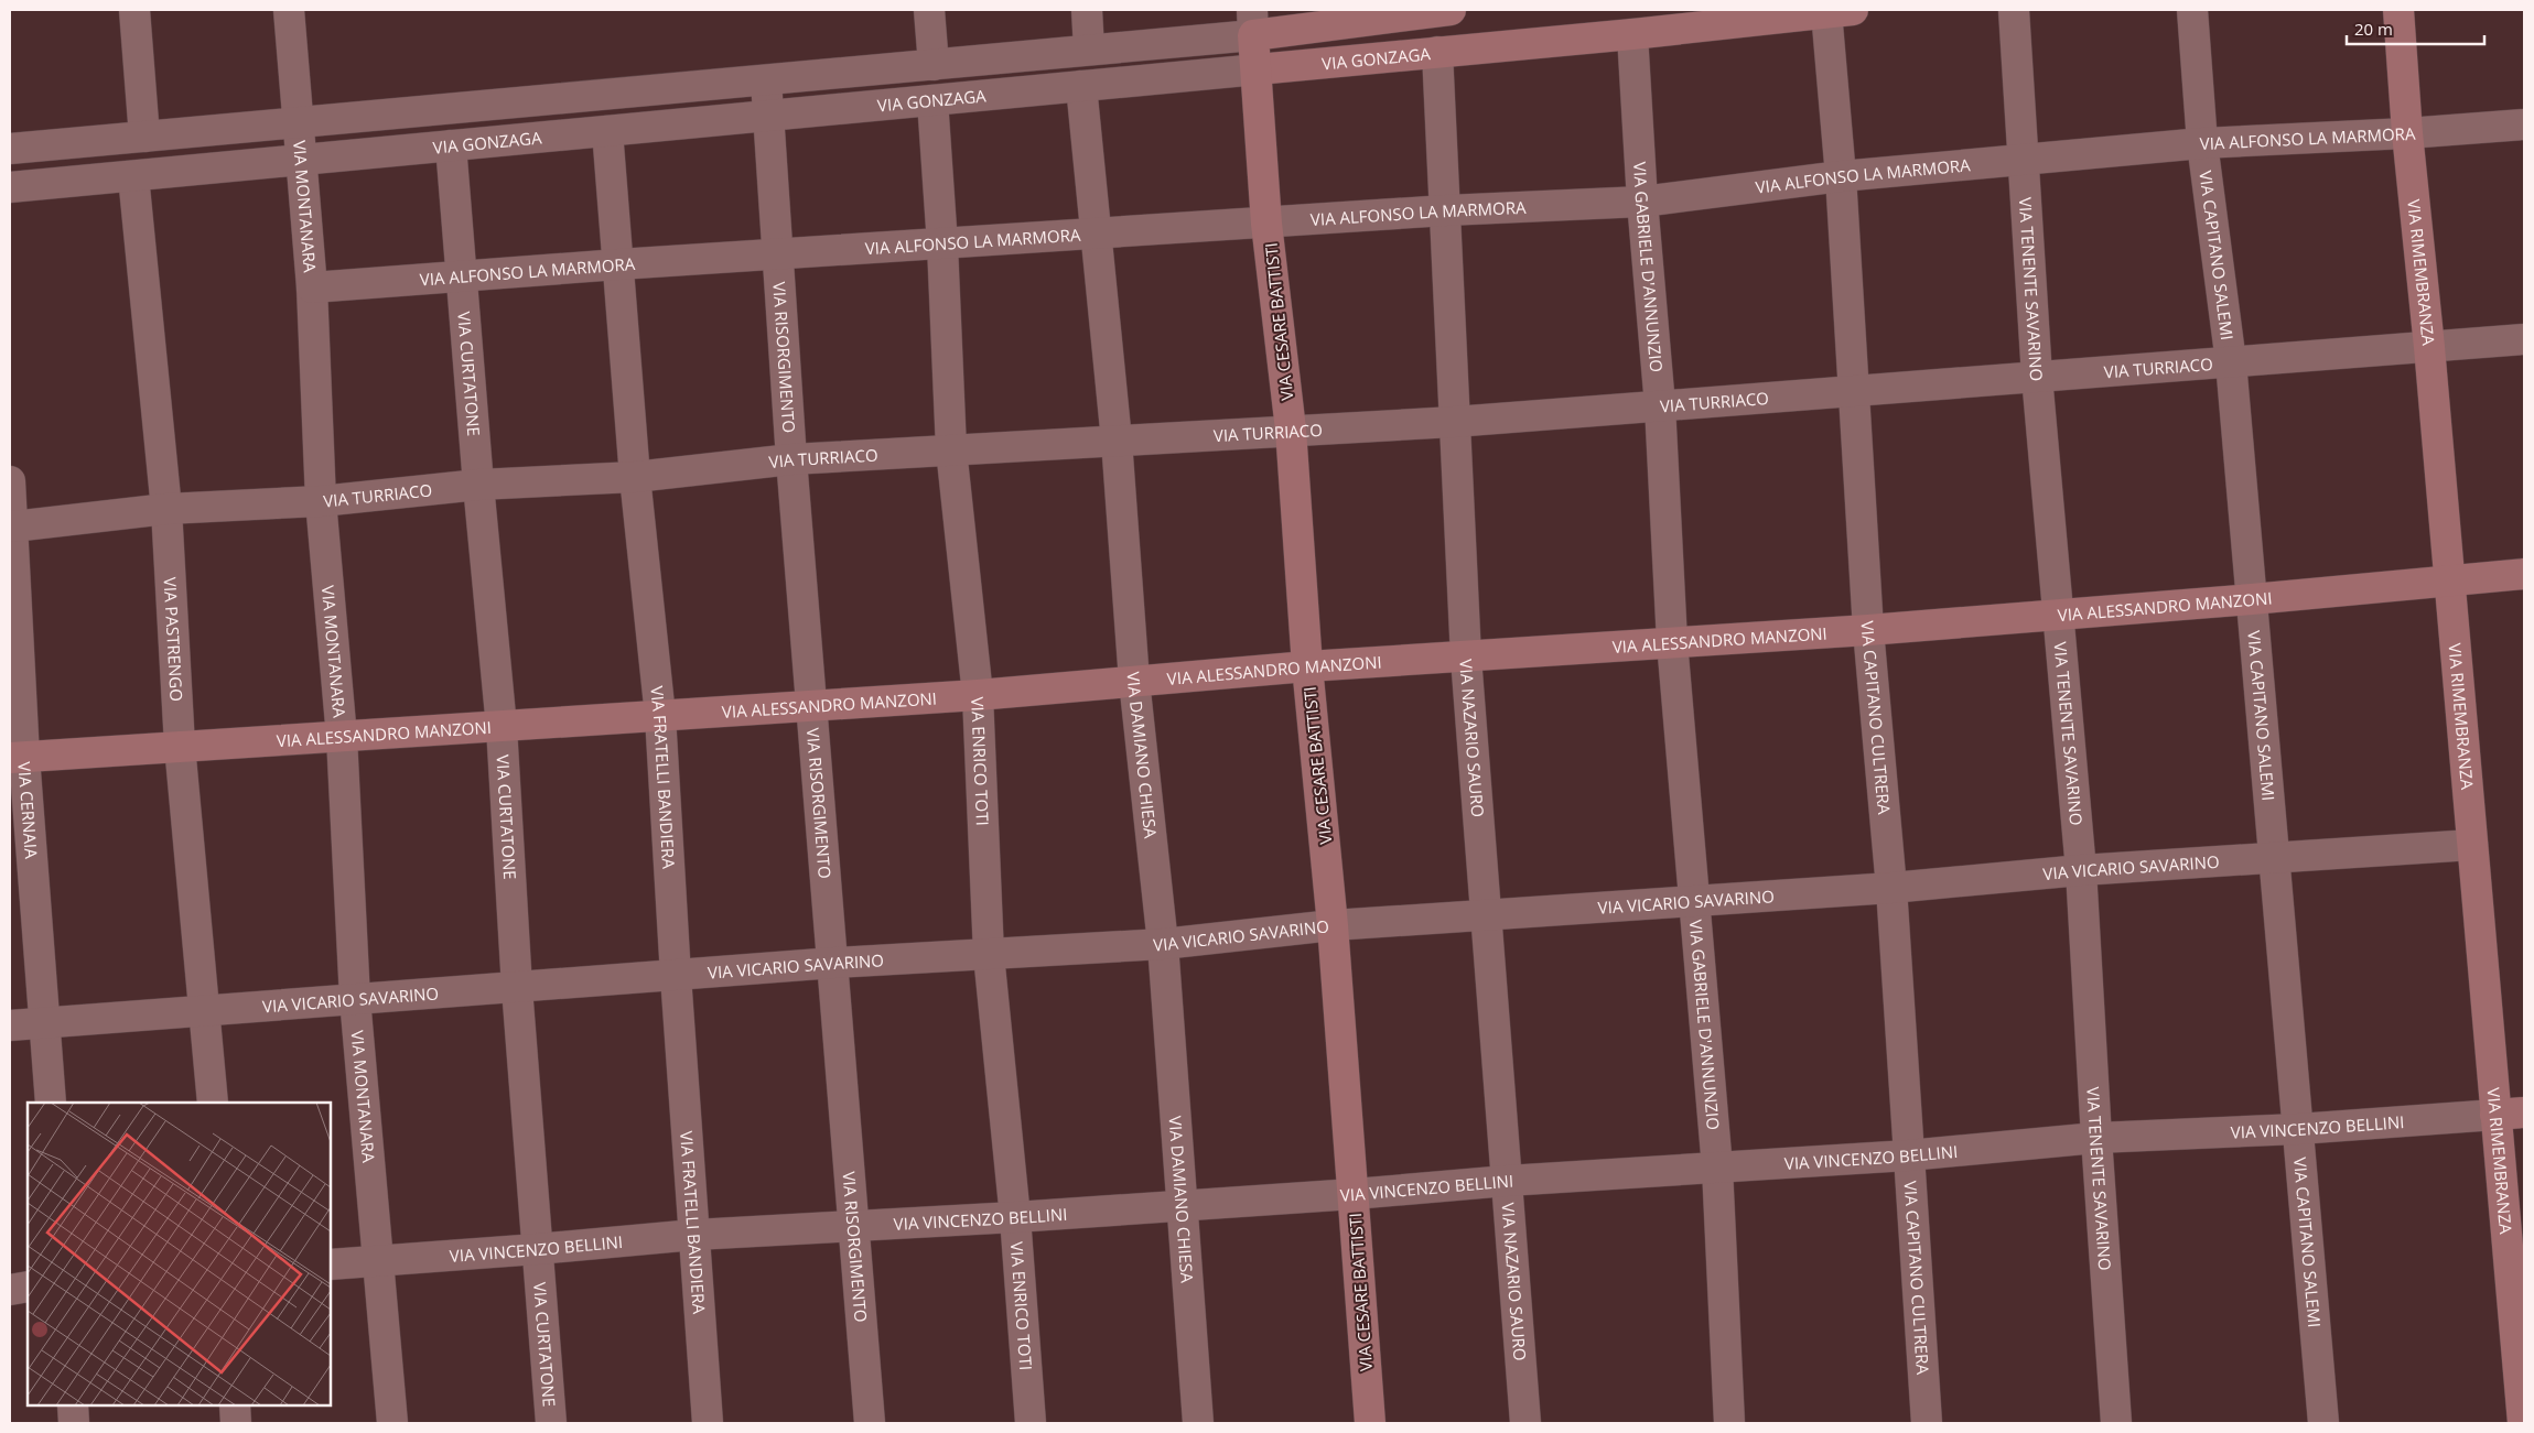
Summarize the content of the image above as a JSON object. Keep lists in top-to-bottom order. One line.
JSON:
{"streets":{"street":["VIA GONZAGA","VIA ALFONSO LA MARMORA","VIA MONTANARA","VIA CAPITANO SALEMI","VIA GABRIELE D'ANNUNZIO","VIA RIMEMBRANZA","VIA TENENTE SAVARINO","VIA CESARE BATTISTI","VIA RISORGIMENTO","VIA TURRIACO","VIA CURTATONE","VIA ALESSANDRO MANZONI","VIA PASTRENGO","VIA CAPITANO CULTRERA","VIA NAZARIO SAURO","VIA DAMIANO CHIESA","VIA ENRICO TOTI","VIA FRATELLI BANDIERA","VIA CERNAIA","VIA VICARIO SAVARINO","VIA VINCENZO BELLINI"]},"crossings":[["VIA GONZAGA","VIA MONTANARA"],["VIA GONZAGA","VIA GABRIELE D'ANNUNZIO"],["VIA GONZAGA","VIA CESARE BATTISTI"],["VIA GONZAGA","VIA RISORGIMENTO"],["VIA GONZAGA","VIA CURTATONE"],["VIA GONZAGA","VIA PASTRENGO"],["VIA GONZAGA","VIA CAPITANO CULTRERA"],["VIA GONZAGA","VIA NAZARIO SAURO"],["VIA GONZAGA","VIA DAMIANO CHIESA"],["VIA GONZAGA","VIA ENRICO TOTI"],["VIA GONZAGA","VIA FRATELLI BANDIERA"],["VIA ALFONSO LA MARMORA","VIA MONTANARA"],["VIA ALFONSO LA MARMORA","VIA CAPITANO SALEMI"],["VIA ALFONSO LA MARMORA","VIA GABRIELE D'ANNUNZIO"],["VIA ALFONSO LA MARMORA","VIA RIMEMBRANZA"],["VIA ALFONSO LA MARMORA","VIA TENENTE SAVARINO"],["VIA ALFONSO LA MARMORA","VIA CESARE BATTISTI"],["VIA ALFONSO LA MARMORA","VIA RISORGIMENTO"],["VIA ALFONSO LA MARMORA","VIA CURTATONE"],["VIA ALFONSO LA MARMORA","VIA CAPITANO CULTRERA"],["VIA ALFONSO LA MARMORA","VIA NAZARIO SAURO"],["VIA ALFONSO LA MARMORA","VIA DAMIANO CHIESA"],["VIA ALFONSO LA MARMORA","VIA ENRICO TOTI"],["VIA ALFONSO LA MARMORA","VIA FRATELLI BANDIERA"],["VIA MONTANARA","VIA TURRIACO"],["VIA MONTANARA","VIA ALESSANDRO MANZONI"],["VIA MONTANARA","VIA VICARIO SAVARINO"],["VIA MONTANARA","VIA VINCENZO BELLINI"],["VIA CAPITANO SALEMI","VIA TURRIACO"],["VIA CAPITANO SALEMI","VIA ALESSANDRO MANZONI"],["VIA CAPITANO SALEMI","VIA VICARIO SAVARINO"],["VIA CAPITANO SALEMI","VIA VINCENZO BELLINI"],["VIA GABRIELE D'ANNUNZIO","VIA TURRIACO"],["VIA GABRIELE D'ANNUNZIO","VIA ALESSANDRO MANZONI"],["VIA GABRIELE D'ANNUNZIO","VIA VICARIO SAVARINO"],["VIA GABRIELE D'ANNUNZIO","VIA VINCENZO BELLINI"],["VIA RIMEMBRANZA","VIA TURRIACO"],["VIA RIMEMBRANZA","VIA ALESSANDRO MANZONI"],["VIA RIMEMBRANZA","VIA VICARIO SAVARINO"],["VIA RIMEMBRANZA","VIA VINCENZO BELLINI"],["VIA TENENTE SAVARINO","VIA TURRIACO"],["VIA TENENTE SAVARINO","VIA ALESSANDRO MANZONI"],["VIA TENENTE SAVARINO","VIA VICARIO SAVARINO"],["VIA TENENTE SAVARINO","VIA VINCENZO BELLINI"],["VIA CESARE BATTISTI","VIA TURRIACO"],["VIA CESARE BATTISTI","VIA ALESSANDRO MANZONI"],["VIA CESARE BATTISTI","VIA VICARIO SAVARINO"],["VIA CESARE BATTISTI","VIA VINCENZO BELLINI"],["VIA RISORGIMENTO","VIA TURRIACO"],["VIA RISORGIMENTO","VIA ALESSANDRO MANZONI"],["VIA RISORGIMENTO","VIA VICARIO SAVARINO"],["VIA RISORGIMENTO","VIA VINCENZO BELLINI"],["VIA TURRIACO","VIA CURTATONE"],["VIA TURRIACO","VIA PASTRENGO"],["VIA TURRIACO","VIA CAPITANO CULTRERA"],["VIA TURRIACO","VIA NAZARIO SAURO"],["VIA TURRIACO","VIA DAMIANO CHIESA"],["VIA TURRIACO","VIA ENRICO TOTI"],["VIA TURRIACO","VIA FRATELLI BANDIERA"],["VIA TURRIACO","VIA CERNAIA"],["VIA CURTATONE","VIA ALESSANDRO MANZONI"],["VIA CURTATONE","VIA VICARIO SAVARINO"],["VIA CURTATONE","VIA VINCENZO BELLINI"],["VIA ALESSANDRO MANZONI","VIA PASTRENGO"],["VIA ALESSANDRO MANZONI","VIA CAPITANO CULTRERA"],["VIA ALESSANDRO MANZONI","VIA NAZARIO SAURO"],["VIA ALESSANDRO MANZONI","VIA DAMIANO CHIESA"],["VIA ALESSANDRO MANZONI","VIA ENRICO TOTI"],["VIA ALESSANDRO MANZONI","VIA FRATELLI BANDIERA"],["VIA ALESSANDRO MANZONI","VIA CERNAIA"],["VIA PASTRENGO","VIA VICARIO SAVARINO"],["VIA CAPITANO CULTRERA","VIA VICARIO SAVARINO"],["VIA CAPITANO CULTRERA","VIA VINCENZO BELLINI"],["VIA NAZARIO SAURO","VIA VICARIO SAVARINO"],["VIA NAZARIO SAURO","VIA VINCENZO BELLINI"],["VIA DAMIANO CHIESA","VIA VICARIO SAVARINO"],["VIA DAMIANO CHIESA","VIA VINCENZO BELLINI"],["VIA ENRICO TOTI","VIA VICARIO SAVARINO"],["VIA ENRICO TOTI","VIA VINCENZO BELLINI"],["VIA FRATELLI BANDIERA","VIA VICARIO SAVARINO"],["VIA FRATELLI BANDIERA","VIA VINCENZO BELLINI"],["VIA CERNAIA","VIA VICARIO SAVARINO"]],"scale_bar":"20 m"}
